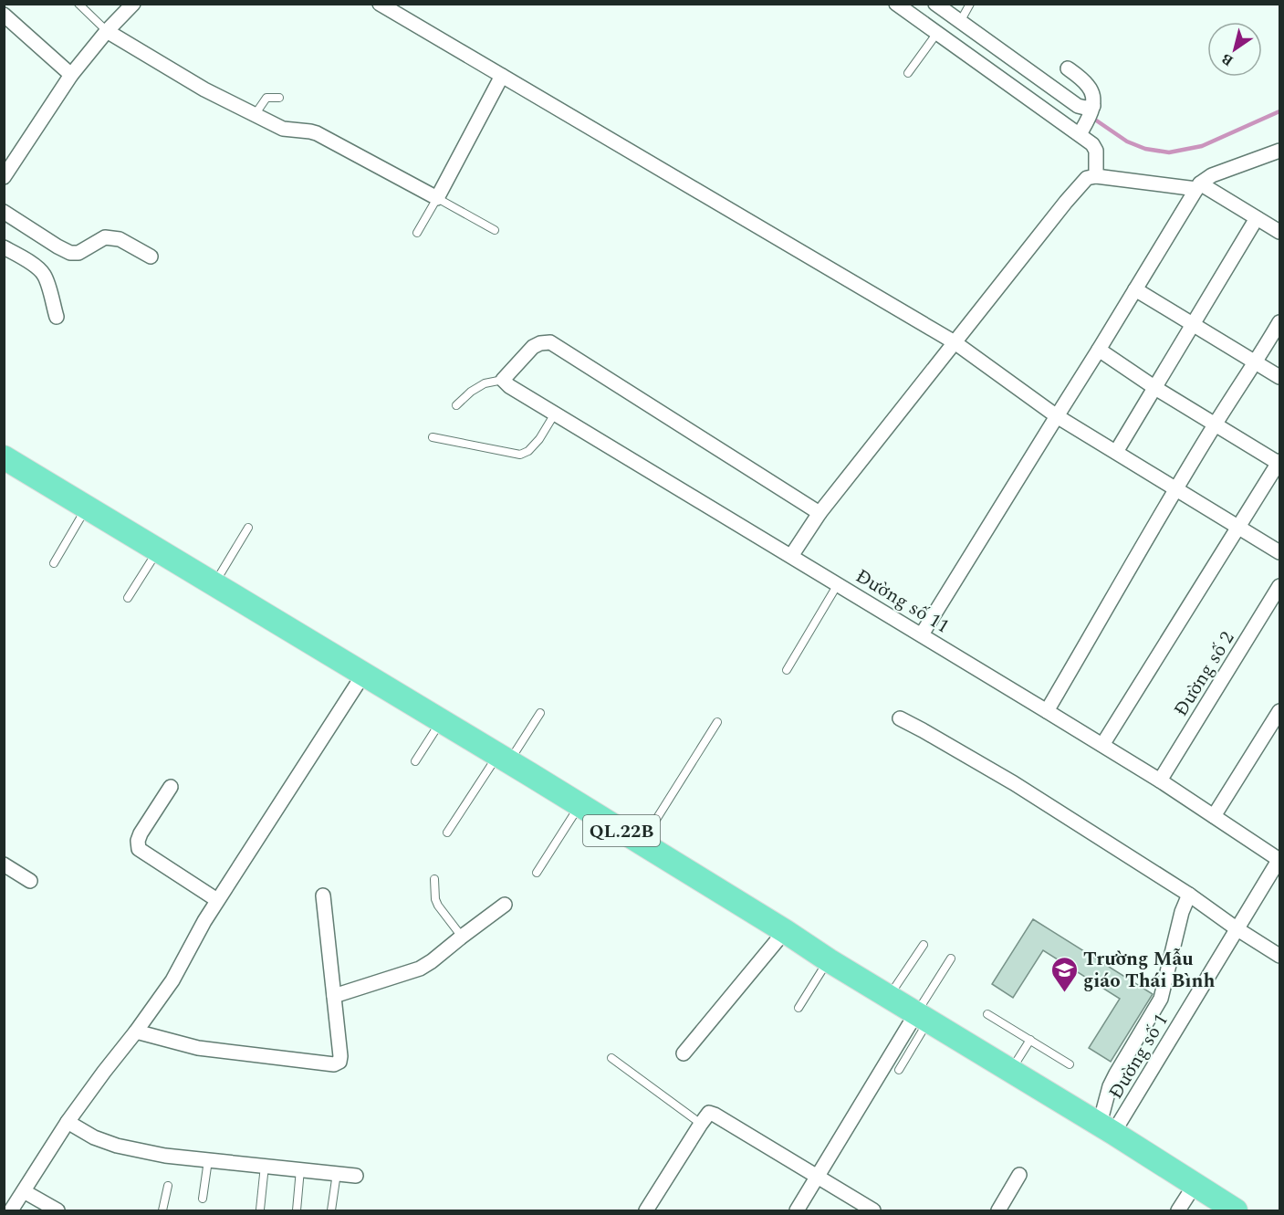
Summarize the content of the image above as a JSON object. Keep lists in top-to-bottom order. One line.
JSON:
{"streets":{"highway":["QL.22B"],"street":["Đường số 11","Đường số 2","Đường số 1"]},"crossings":[["Đường số 11","Đường số 2"],["Đường số 11","Đường số 1"],["QL.22B","Đường số 1"]],"places":{"school or university":["Trường Mẫu giáo Thái Bình"]},"north":"bottom left"}
